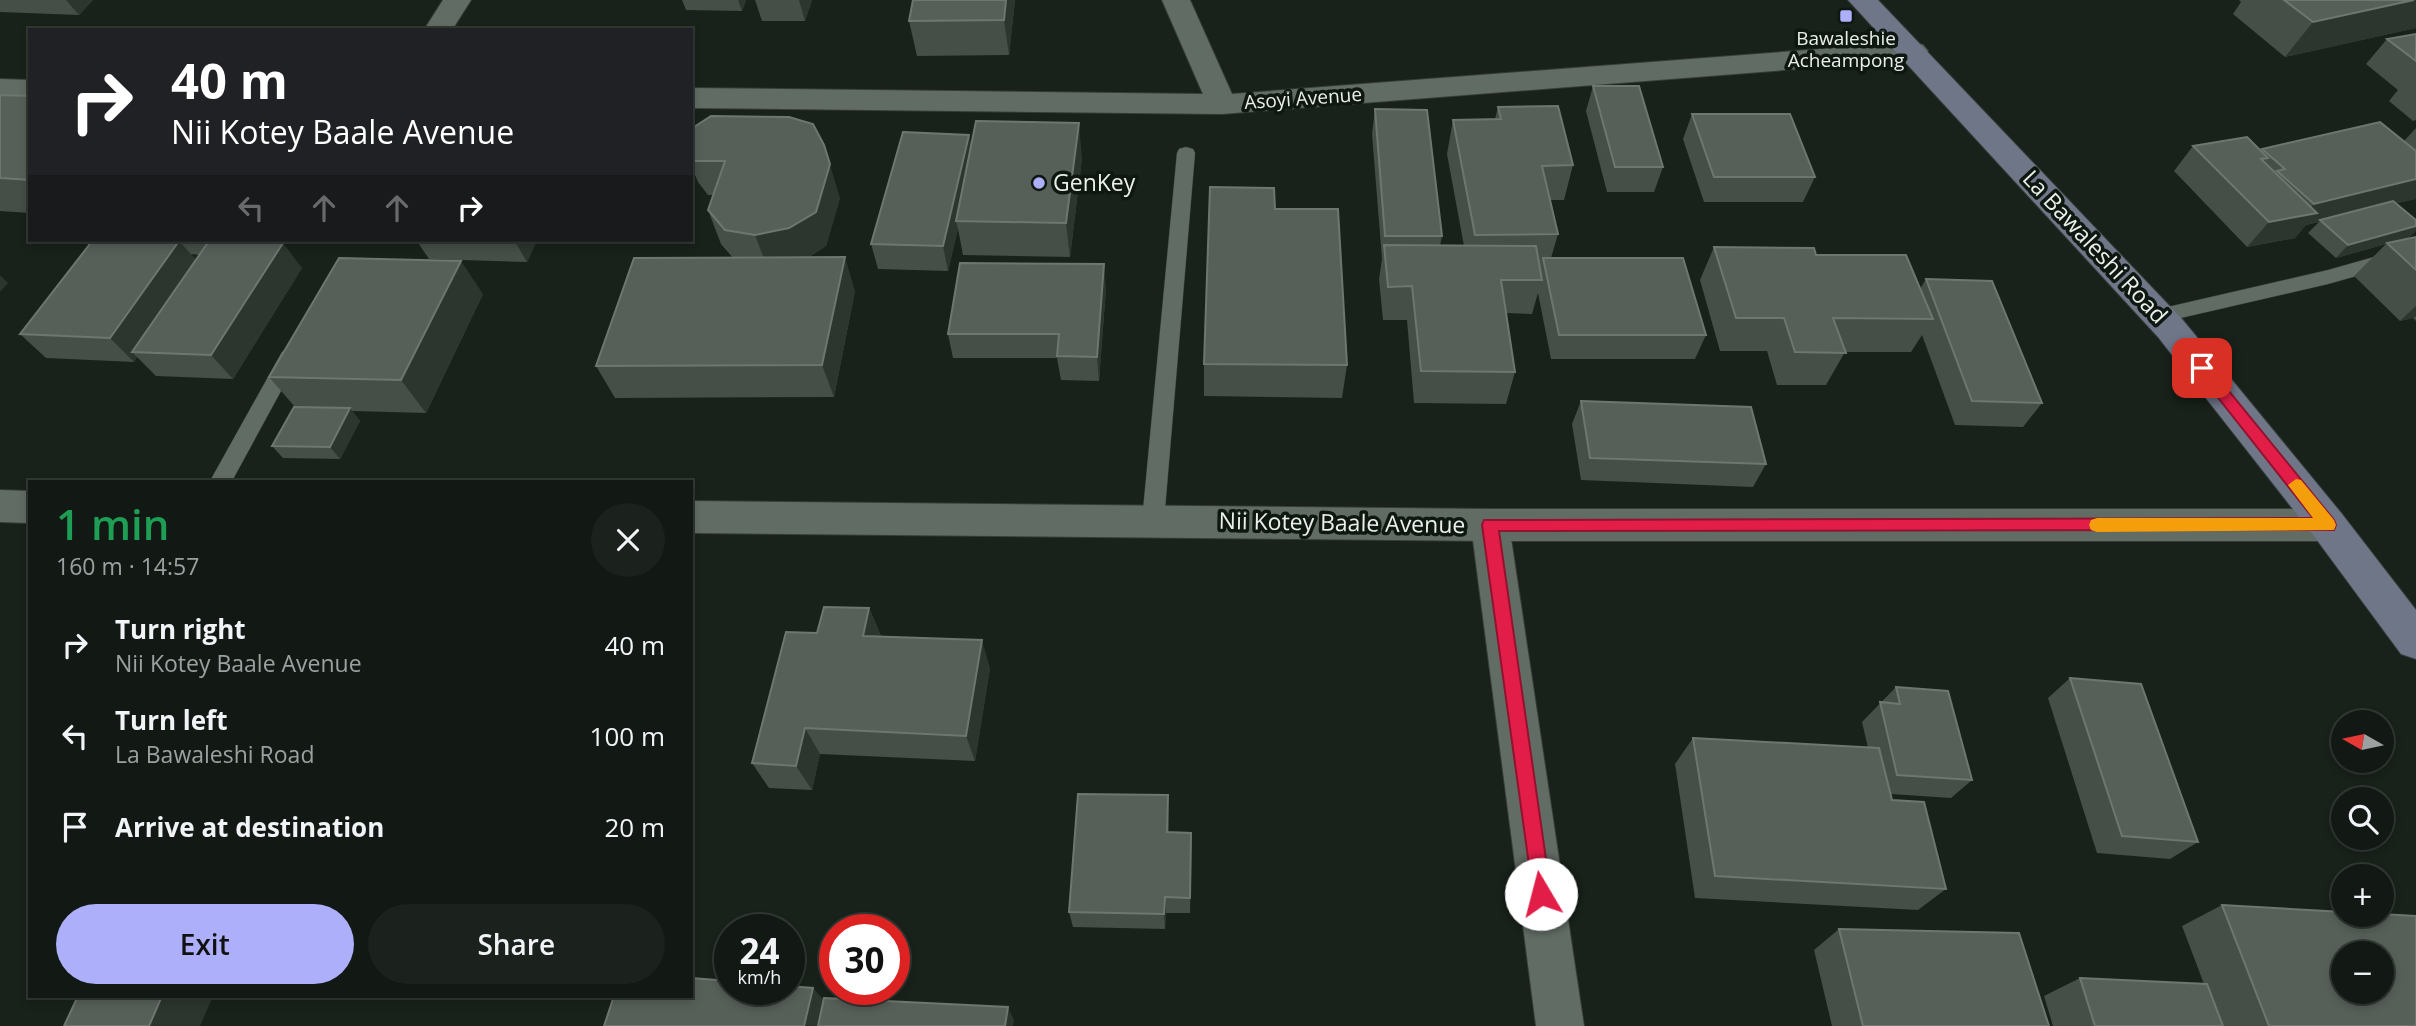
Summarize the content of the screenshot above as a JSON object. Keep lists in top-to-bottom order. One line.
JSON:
{"streets":{"main road":["La Bawaleshi Road"],"street":["Asoyi Avenue","Nii Kotey Baale Avenue"]},"crossings":[["Asoyi Avenue","La Bawaleshi Road"],["La Bawaleshi Road","Nii Kotey Baale Avenue"]],"places":{"transit":["Bawaleshie Acheampong"],"other":["GenKey"]},"north":"left","page":{"turn":["40 m","Nii Kotey Baale Avenue"],"heading":["1 min","160 m · 14:57"],"list":[{"name":"Turn right","note":"Nii Kotey Baale Avenue","value":"40 m"},{"name":"Turn left","note":"La Bawaleshi Road","value":"100 m"},{"name":"Arrive at destination","value":"20 m"}],"map_buttons":["+","−"],"buttons":["Exit","Share"],"speed":"24 km/h","limit":"30"}}
